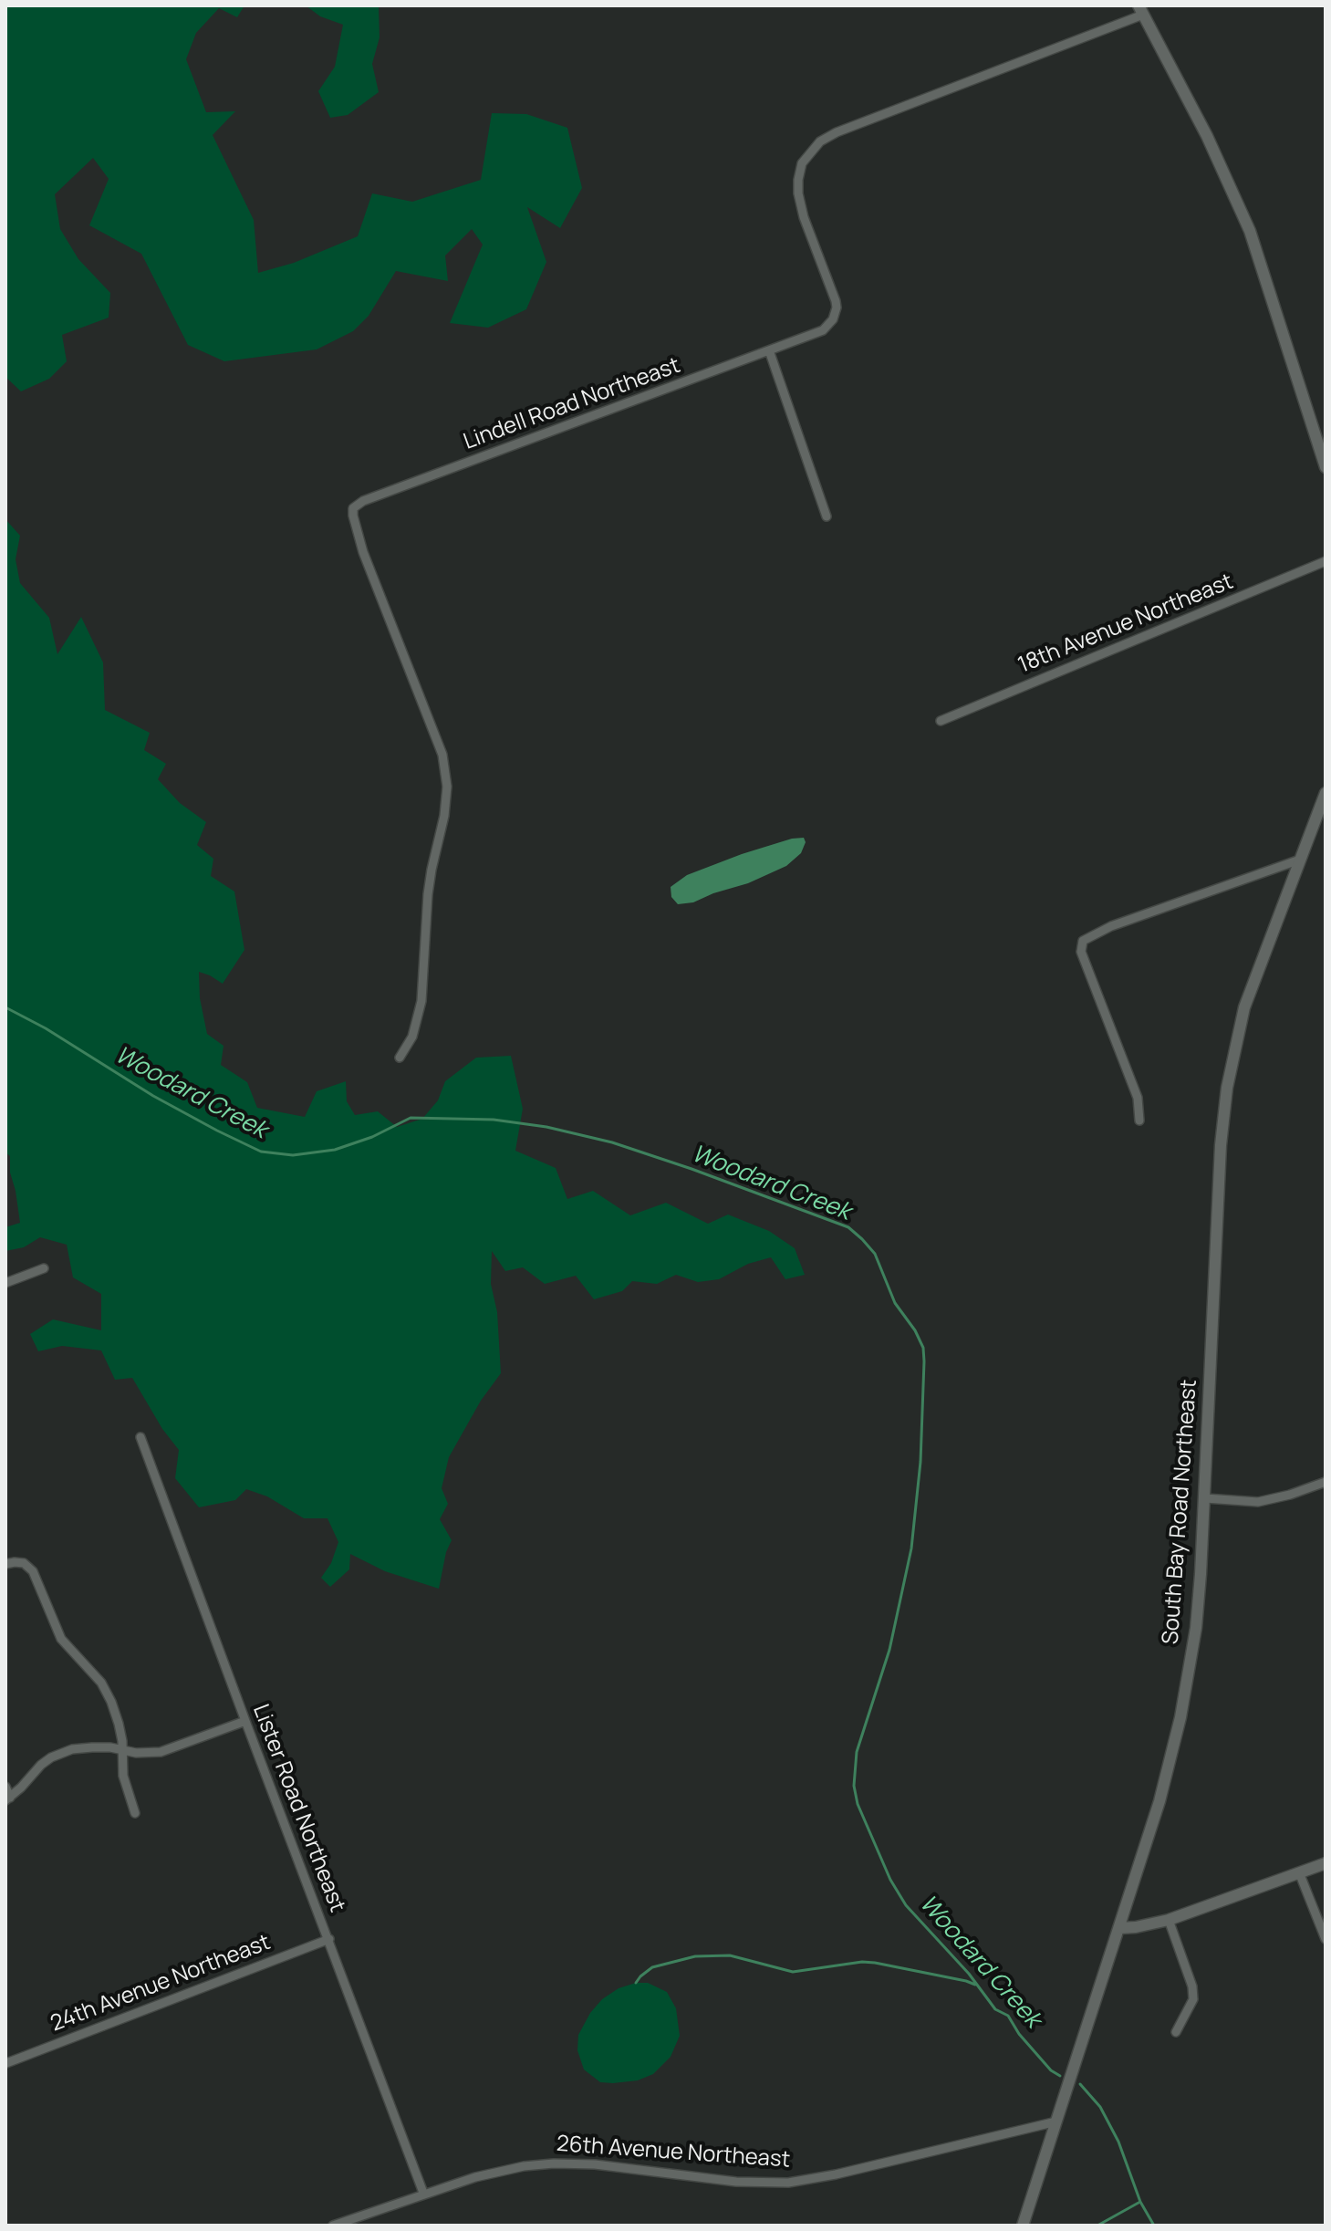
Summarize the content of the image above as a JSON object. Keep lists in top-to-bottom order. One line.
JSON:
{"streets":{"street":["Lindell Road Northeast","18th Avenue Northeast","South Bay Road Northeast","Lister Road Northeast","24th Avenue Northeast","26th Avenue Northeast"]},"crossings":[["South Bay Road Northeast","26th Avenue Northeast"],["Lister Road Northeast","24th Avenue Northeast"],["Lister Road Northeast","26th Avenue Northeast"]],"water":["Woodard Creek"]}
